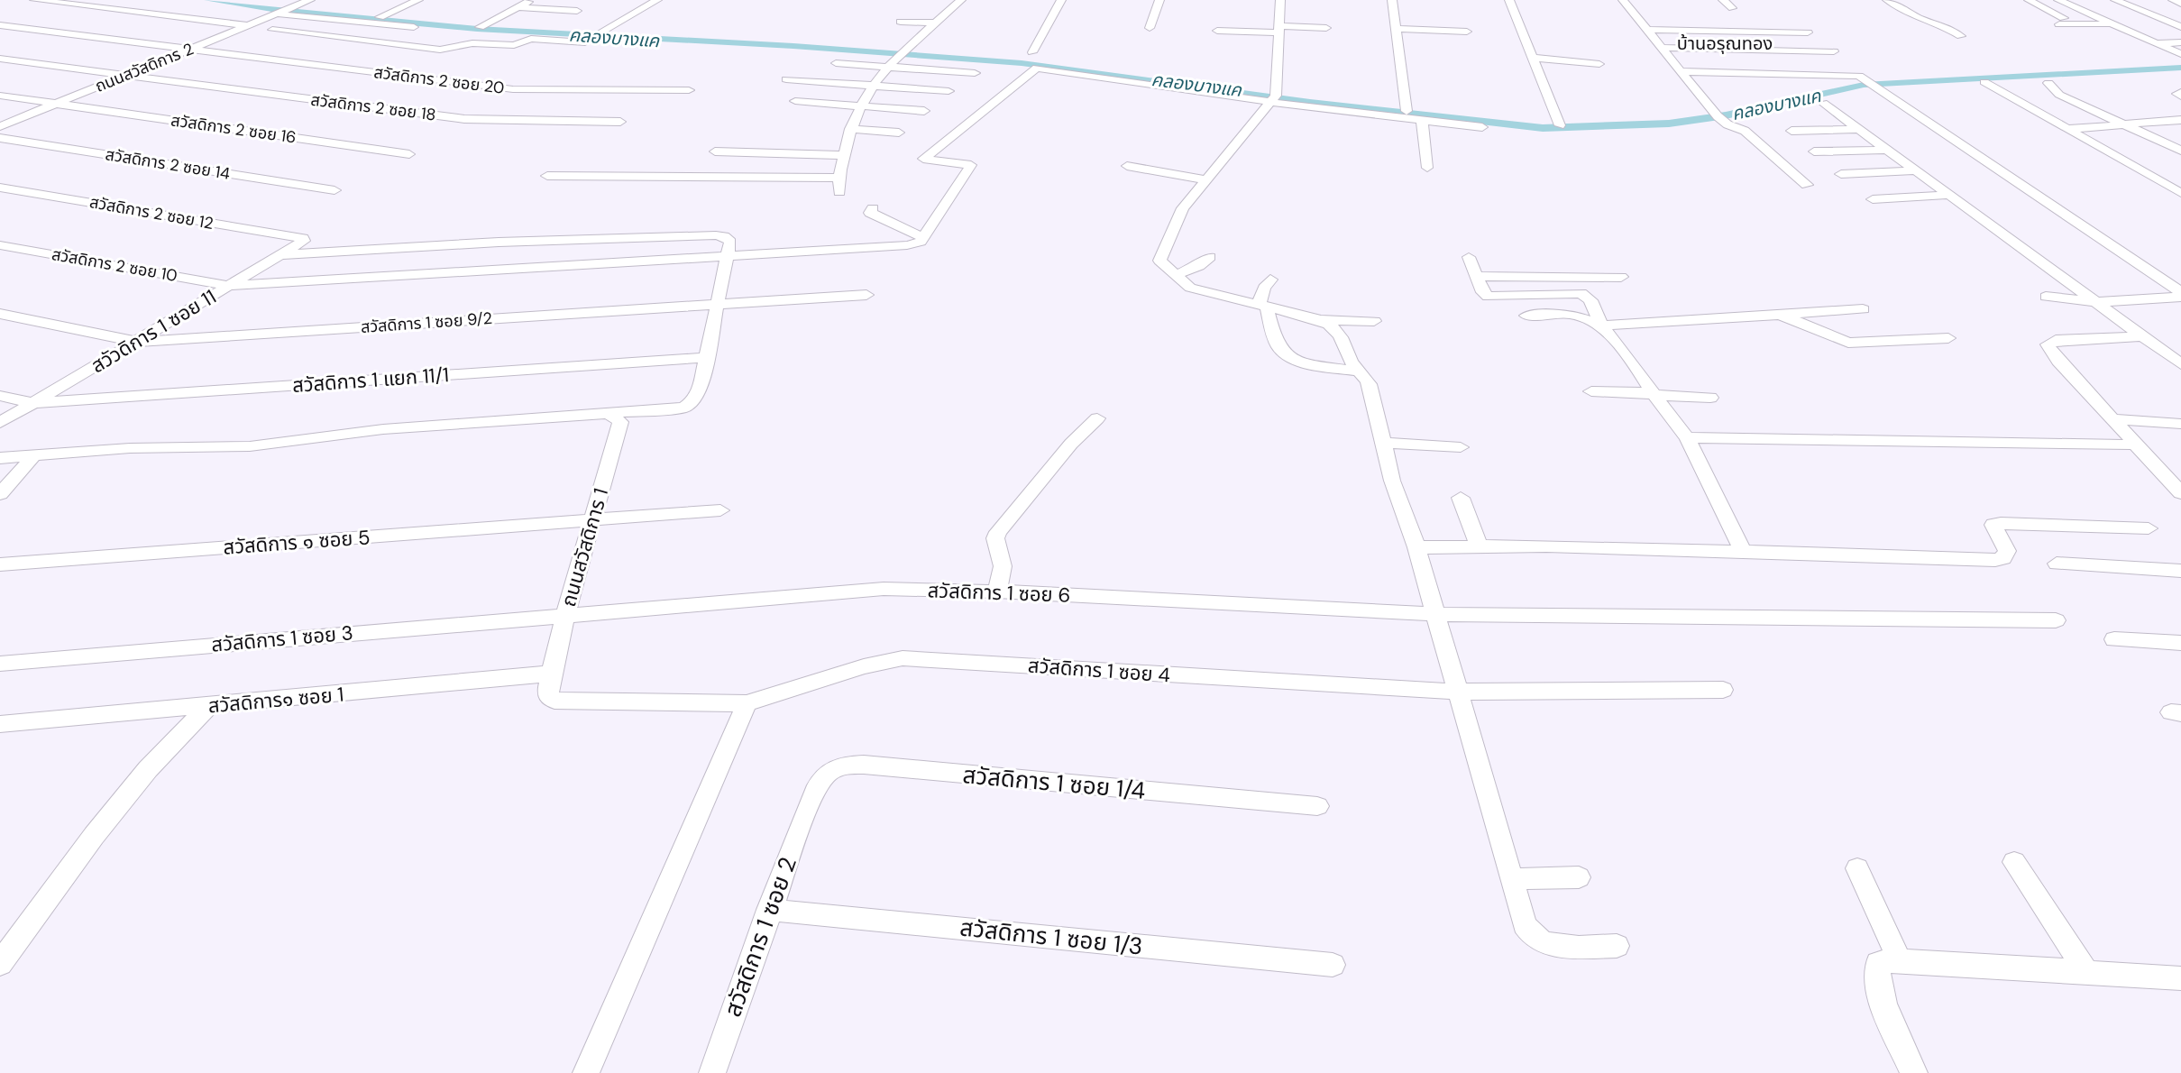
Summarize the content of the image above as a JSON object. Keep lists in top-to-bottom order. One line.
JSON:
{"streets":{"street":["ถนนสวัสดิการ 2","สวัสดิการ 2 ซอย 20","สวัสดิการ 2 ซอย 18","สวัสดิการ 2 ซอย 16","สวัสดิการ 2 ซอย 14","สวัสดิการ 2 ซอย 12","สวัสดิการ 2 ซอย 10","สวัสดิการ 1 ซอย 9/2","สวัวดิการ 1 ซอย 11","สวัสดิการ 1 แยก 11/1","สวัสดิการ ๑ ซอย 5","ถนนสวัสดิการ 1","สวัสดิการ 1 ซอย 6","สวัสดิการ 1 ซอย 3","สวัสดิการ 1 ซอย 4","สวัสดิการ๑ ซอย 1","สวัสดิการ 1 ซอย 1/4","สวัสดิการ 1 ซอย 2","สวัสดิการ 1 ซอย 1/3"]},"crossings":[["ถนนสวัสดิการ 2","สวัสดิการ 2 ซอย 20"],["ถนนสวัสดิการ 2","สวัสดิการ 2 ซอย 18"],["ถนนสวัสดิการ 2","สวัสดิการ 2 ซอย 16"],["สวัสดิการ 2 ซอย 12","สวัวดิการ 1 ซอย 11"],["สวัสดิการ 2 ซอย 10","สวัวดิการ 1 ซอย 11"],["สวัสดิการ 1 ซอย 9/2","สวัวดิการ 1 ซอย 11"],["สวัวดิการ 1 ซอย 11","สวัสดิการ 1 แยก 11/1"],["สวัสดิการ ๑ ซอย 5","ถนนสวัสดิการ 1"],["ถนนสวัสดิการ 1","สวัสดิการ 1 ซอย 6"],["ถนนสวัสดิการ 1","สวัสดิการ 1 ซอย 3"],["ถนนสวัสดิการ 1","สวัสดิการ 1 ซอย 4"],["ถนนสวัสดิการ 1","สวัสดิการ๑ ซอย 1"],["สวัสดิการ 1 ซอย 6","สวัสดิการ 1 ซอย 3"],["สวัสดิการ 1 ซอย 1/4","สวัสดิการ 1 ซอย 2"],["สวัสดิการ 1 ซอย 2","สวัสดิการ 1 ซอย 1/3"]],"districts":["บ้านอรุณทอง"],"water":["คลองบางแค"]}
